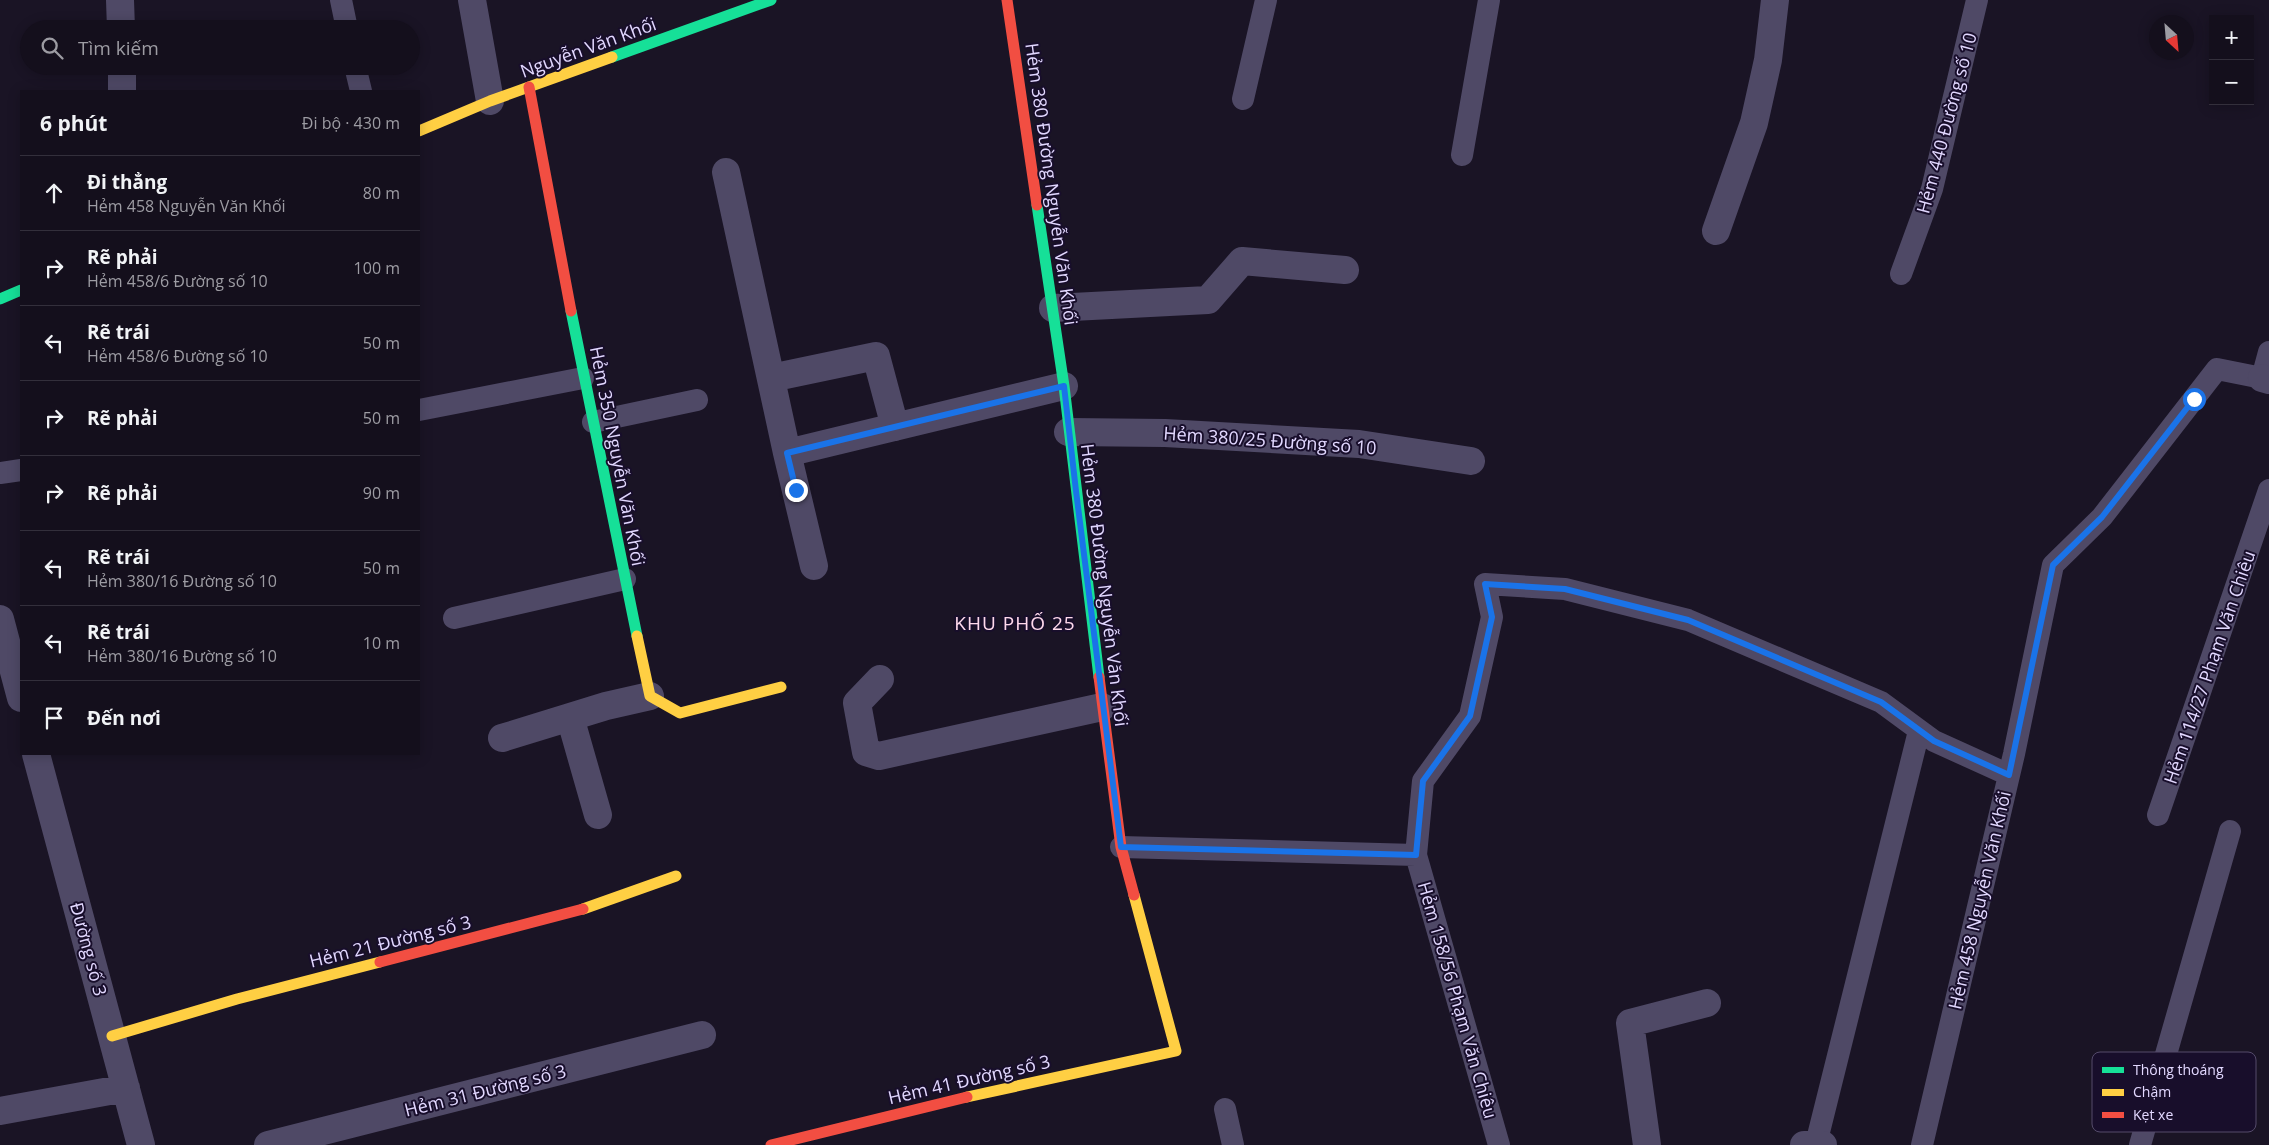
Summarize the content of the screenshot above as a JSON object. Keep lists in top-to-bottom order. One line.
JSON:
{"streets":{"street":["Nguyễn Văn Khối","Hẻm 380 Đường Nguyễn Văn Khối","Hẻm 380/25 Đường số 10","Hẻm 350 Nguyễn Văn Khối","Hẻm 21 Đường số 3","Đường số 3","Hẻm 41 Đường số 3","Hẻm 31 Đường số 3"],"lane":["Hẻm 440 Đường số 10","Hẻm 114/27 Phạm Văn Chiêu","Hẻm 458 Nguyễn Văn Khối","Hẻm 158/56 Phạm Văn Chiêu"]},"crossings":[["Nguyễn Văn Khối","Hẻm 350 Nguyễn Văn Khối"],["Hẻm 380 Đường Nguyễn Văn Khối","Hẻm 380/25 Đường số 10"],["Hẻm 380 Đường Nguyễn Văn Khối","Hẻm 41 Đường số 3"],["Hẻm 21 Đường số 3","Đường số 3"]],"districts":["KHU PHỐ 25"],"legend":["Thông thoáng","Chậm","Kẹt xe"],"north":"bottom right","page":{"map_buttons":["+","−"],"search":"Tìm kiếm","heading":["6 phút","Đi bộ · 430 m"],"list":[["Đi thẳng","Hẻm 458 Nguyễn Văn Khối","80 m"],["Rẽ phải","Hẻm 458/6 Đường số 10","100 m"],["Rẽ trái","Hẻm 458/6 Đường số 10","50 m"],["Rẽ phải","50 m"],["Rẽ phải","90 m"],["Rẽ trái","Hẻm 380/16 Đường số 10","50 m"],["Rẽ trái","Hẻm 380/16 Đường số 10","10 m"],"Đến nơi"]}}
